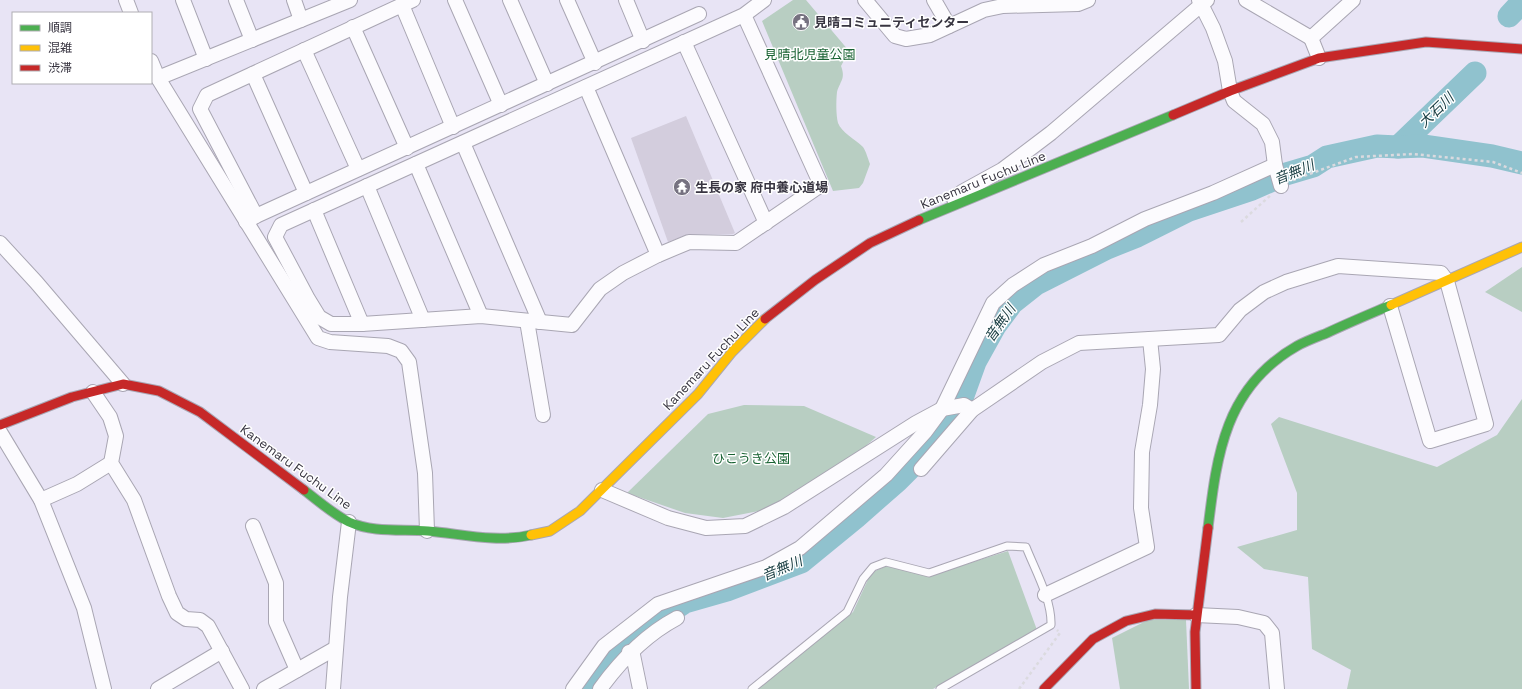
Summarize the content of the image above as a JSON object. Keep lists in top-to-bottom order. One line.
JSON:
{"streets":{"main road":["Kanemaru Fuchu Line"]},"water":["大石川","音無川"],"parks":["見晴北児童公園","ひこうき公園"],"places":{"public building":["見晴コミュニティセンター"],"temple":["生長の家 府中養心道場"]},"legend":["順調","混雑","渋滞"]}
